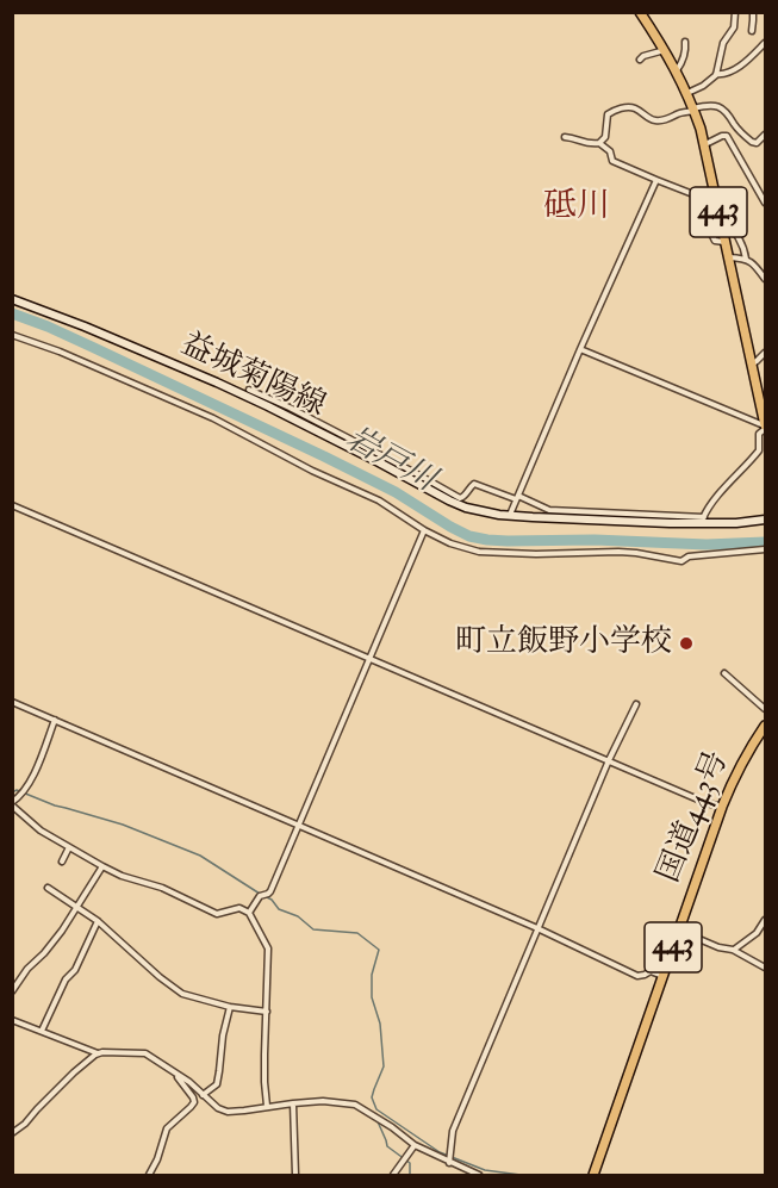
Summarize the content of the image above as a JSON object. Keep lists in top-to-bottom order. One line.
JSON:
{"streets":{"highway":["443","国道443号"],"main road":["益城菊陽線"]},"districts":["砥川"],"water":["岩戸川"],"places":["町立飯野小学校"]}
